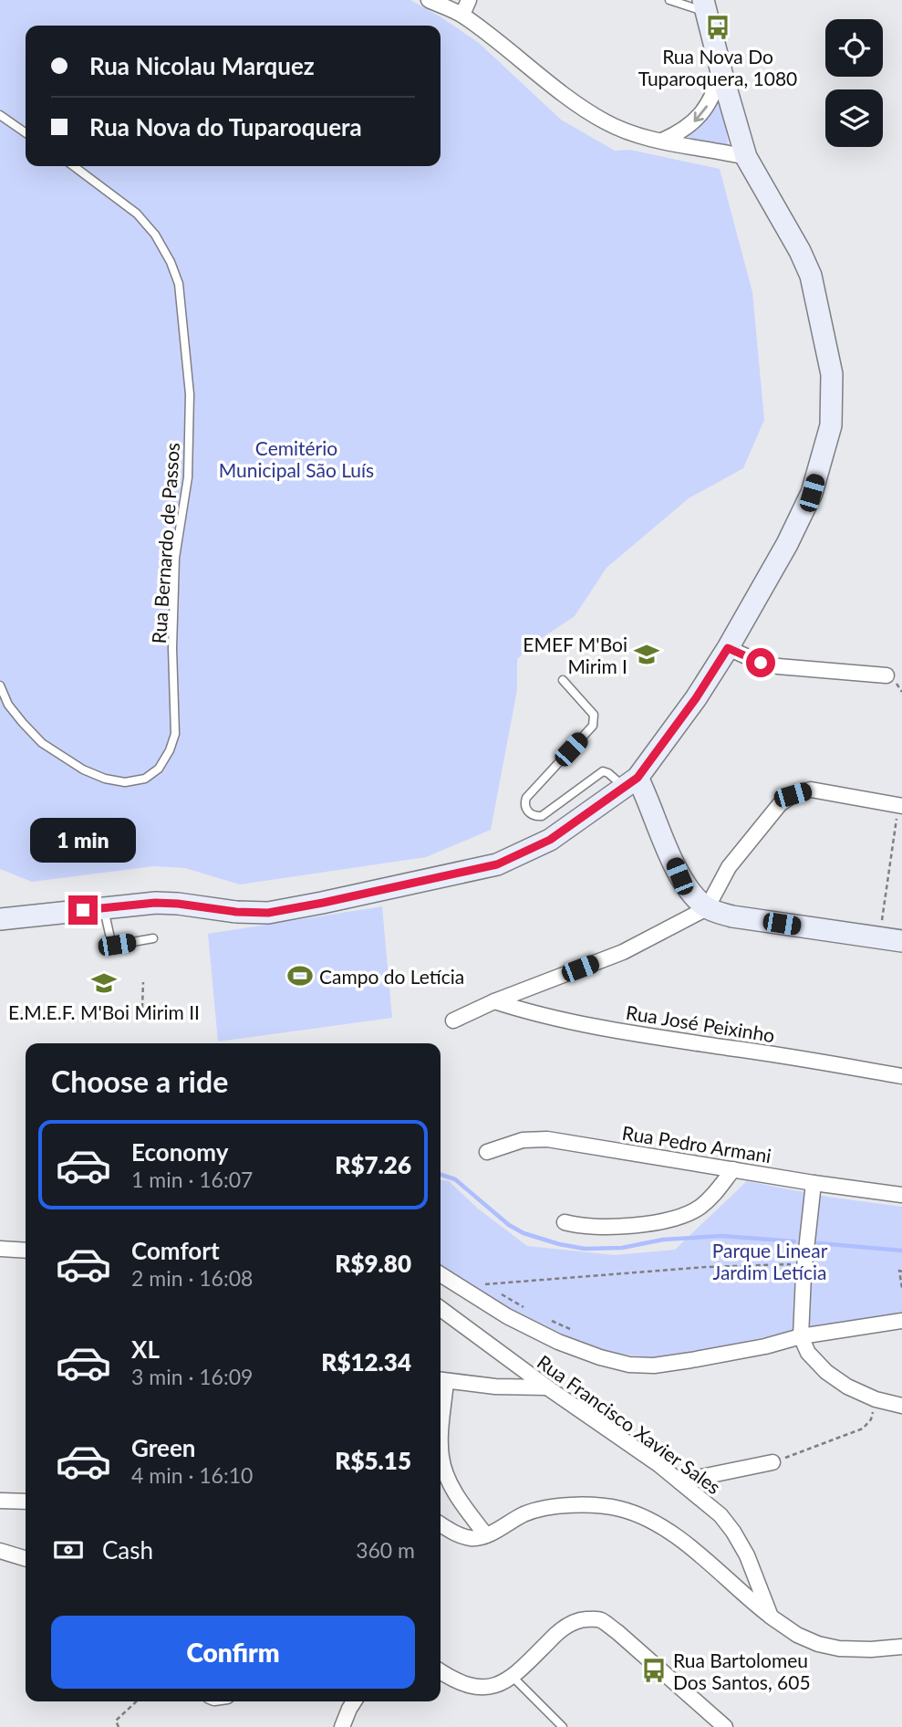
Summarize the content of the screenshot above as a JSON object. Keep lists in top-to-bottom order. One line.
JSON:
{"streets":{"street":["Rua José Peixinho","Rua Pedro Armani","Rua Francisco Xavier Sales"],"lane":["Rua Bernardo de Passos"]},"parks":["Cemitério Municipal São Luís","Parque Linear Jardim Letícia"],"places":{"bus stop":["Rua Nova Do Tuparoquera, 1080","Rua Bartolomeu Dos Santos, 605"],"school or university":["EMEF M'Boi Mirim I","E.M.E.F. M'Boi Mirim II"],"sports":["Campo do Letícia"]},"page":{"banner":["Rua Nicolau Marquez","Rua Nova do Tuparoquera"],"bubble":"1 min","heading":"Choose a ride","list":[{"name":"Economy","note":"1 min · 16:07","value":"R$7.26"},{"name":"Comfort","note":"2 min · 16:08","value":"R$9.80"},{"name":"XL","note":"3 min · 16:09","value":"R$12.34"},{"name":"Green","note":"4 min · 16:10","value":"R$5.15"}],"pay":["Cash","360 m"],"buttons":"Confirm"}}
